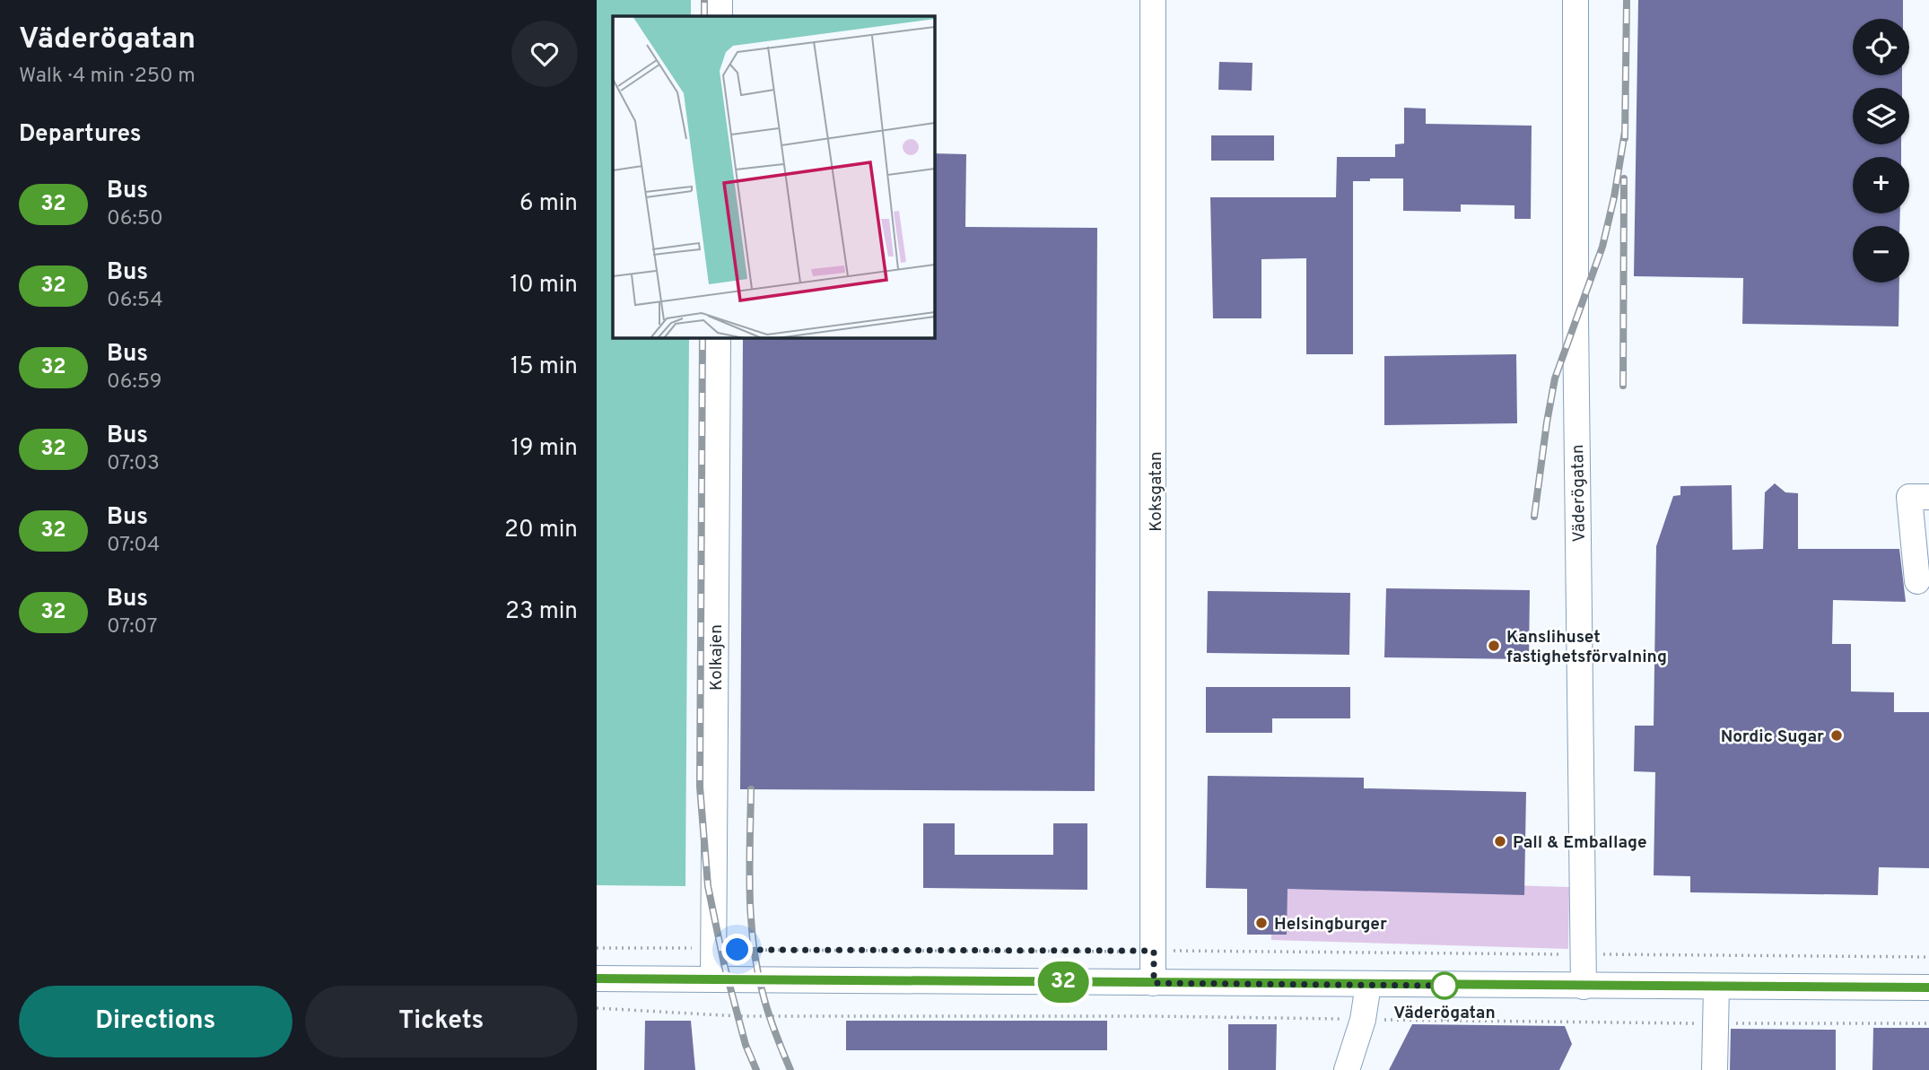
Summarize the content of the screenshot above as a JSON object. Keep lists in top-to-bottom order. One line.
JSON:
{"streets":{"street":["Koksgatan","Väderögatan","Kolkajen"]},"places":["Kanslihuset fastighetsförvalning","Nordic Sugar","Pall & Emballage","Helsingburger","Väderögatan"],"lines":["bus line 32"],"page":{"heading":[["Väderögatan","Walk · 4 min · 250 m"],"Departures"],"on_map":"32","map_buttons":["+","−"],"list":[{"mark":"32","name":"Bus","note":"06:50","value":"6 min"},{"mark":"32","name":"Bus","note":"06:54","value":"10 min"},{"mark":"32","name":"Bus","note":"06:59","value":"15 min"},{"mark":"32","name":"Bus","note":"07:03","value":"19 min"},{"mark":"32","name":"Bus","note":"07:04","value":"20 min"},{"mark":"32","name":"Bus","note":"07:07","value":"23 min"}],"buttons":["Directions","Tickets"]}}
